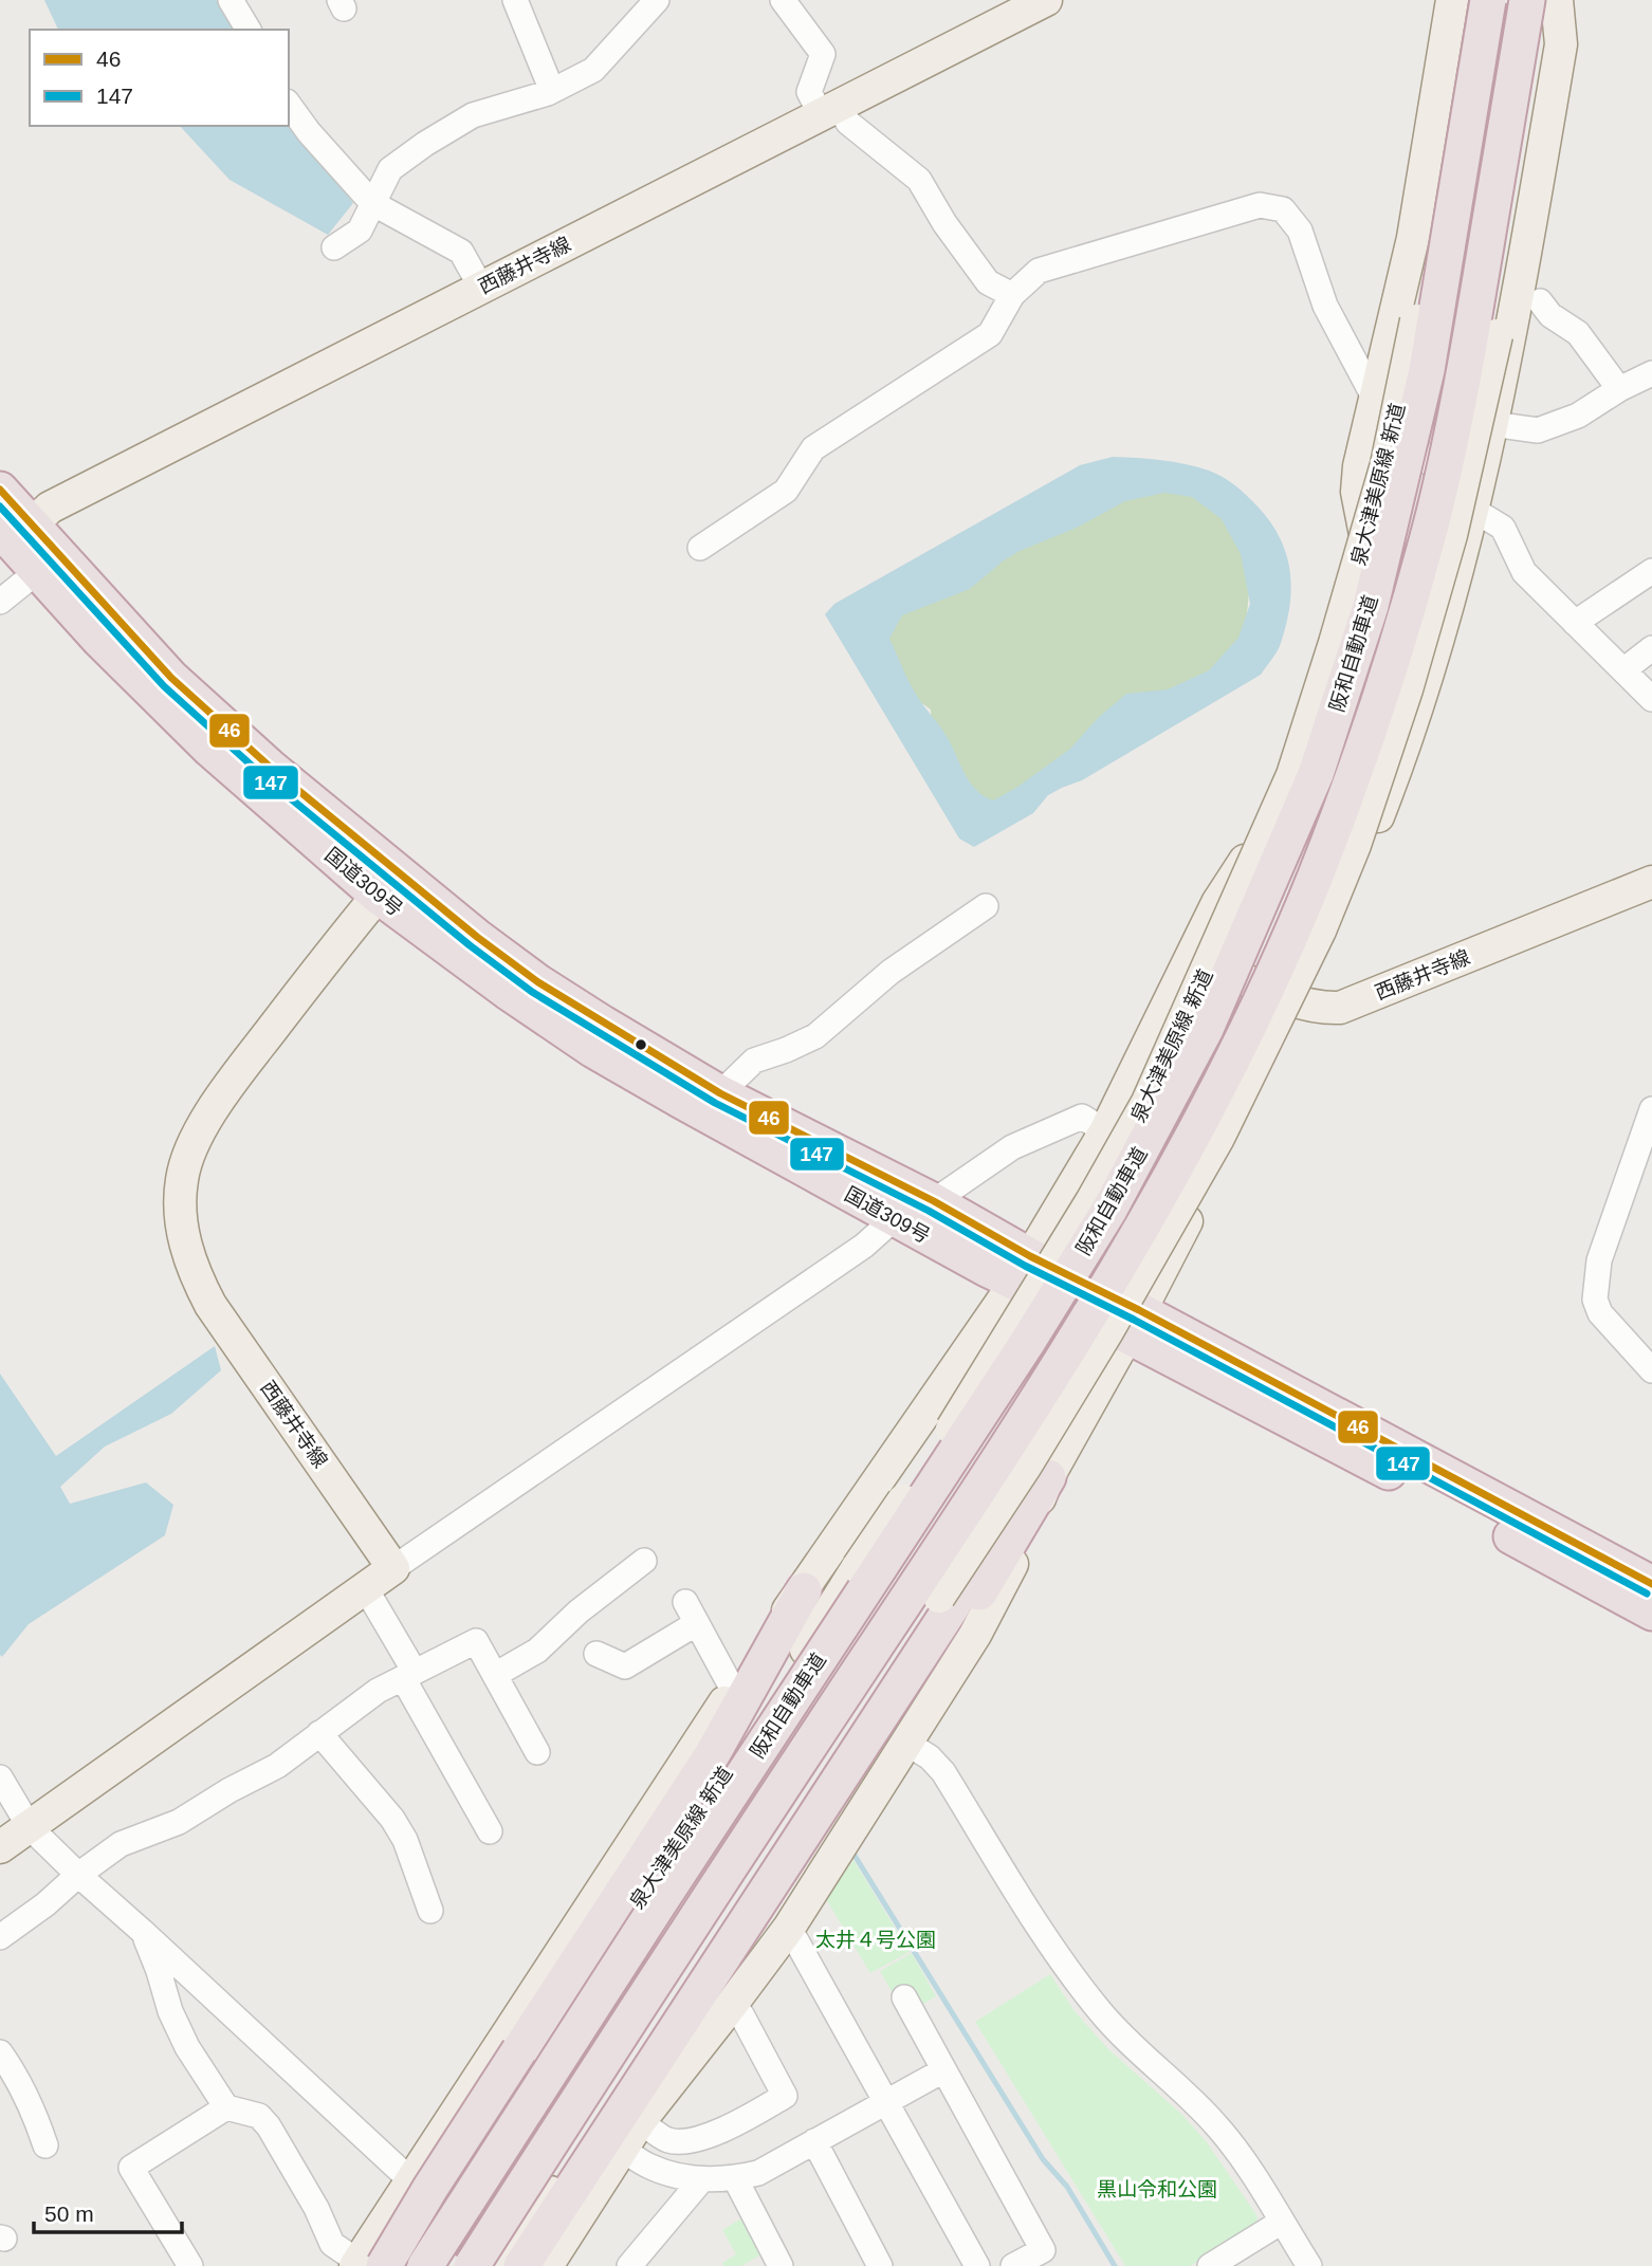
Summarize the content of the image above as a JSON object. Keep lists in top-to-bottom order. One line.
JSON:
{"streets":{"highway":["阪和自動車道","国道309号"],"main road":["西藤井寺線","泉大津美原線 新道"]},"crossings":[["西藤井寺線","国道309号"]],"parks":["太井４号公園","黒山令和公園"],"lines":["transit line 46","transit line 147"],"legend":["46","147"],"scale_bar":"50 m"}
